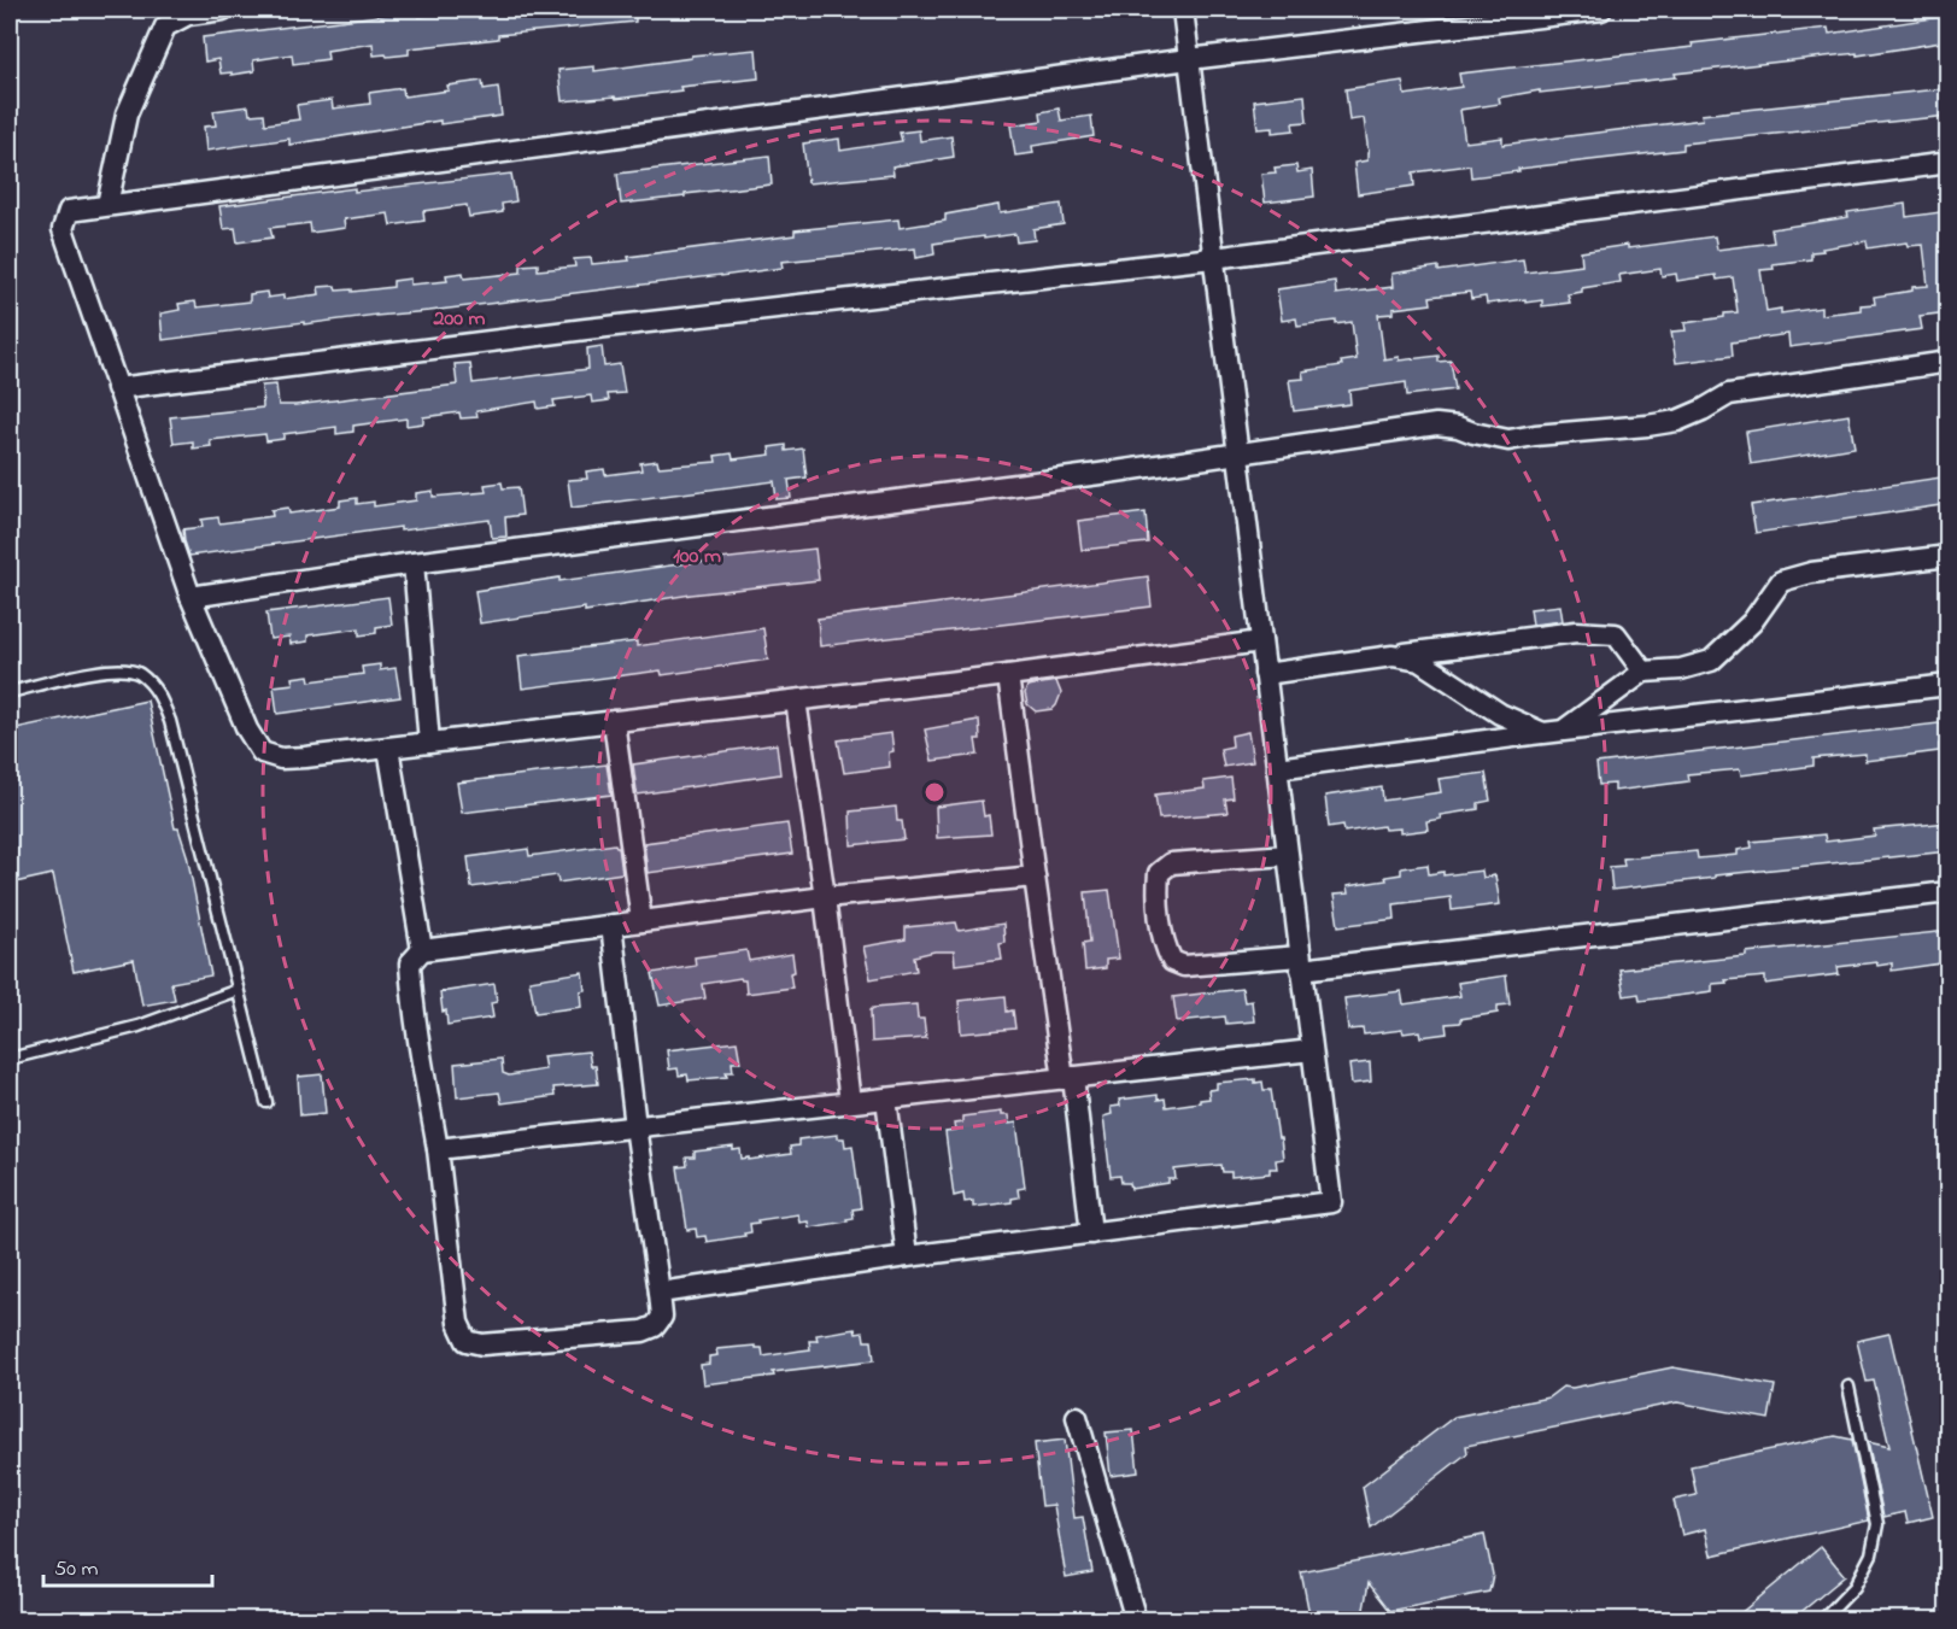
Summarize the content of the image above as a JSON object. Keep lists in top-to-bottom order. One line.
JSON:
{"scale_bar":"50 m","rings":["200 m","100 m"]}
